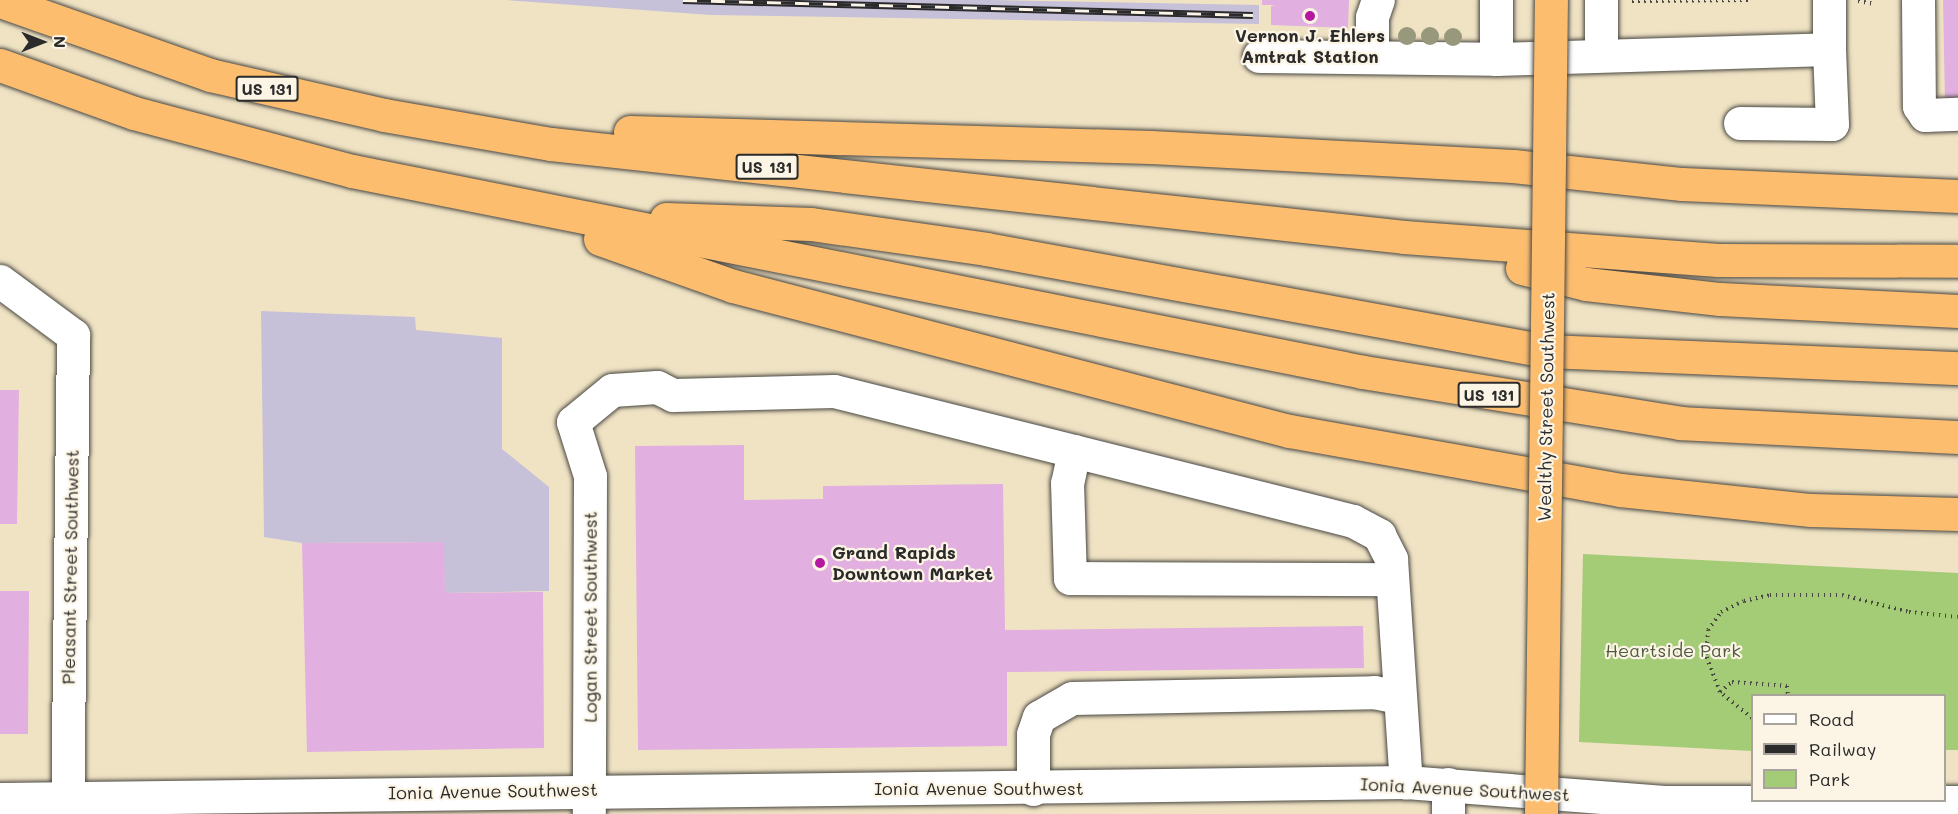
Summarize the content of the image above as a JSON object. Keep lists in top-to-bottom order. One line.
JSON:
{"streets":{"main road":["US 131","Wealthy Street Southwest"],"street":["Pleasant Street Southwest","Logan Street Southwest","Ionia Avenue Southwest"]},"crossings":[["Pleasant Street Southwest","Ionia Avenue Southwest"],["Logan Street Southwest","Ionia Avenue Southwest"]],"parks":["Heartside Park"],"places":["Vernon J. Ehlers Amtrak Station","Grand Rapids Downtown Market"],"legend":["Road","Railway","Park"],"north":"right"}
